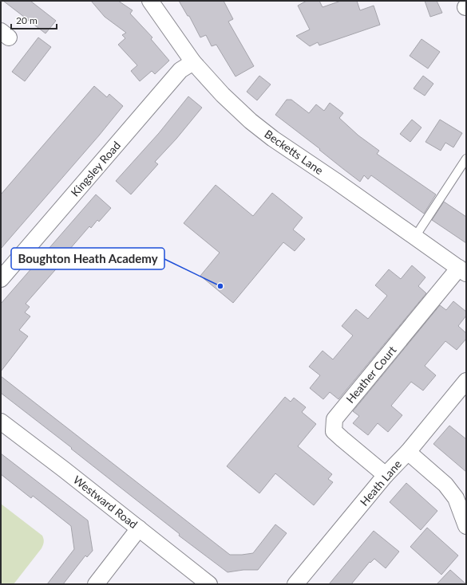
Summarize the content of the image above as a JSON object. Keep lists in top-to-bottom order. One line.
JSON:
{"streets":{"street":["Becketts Lane","Kingsley Road","Heather Court","Heath Lane","Westward Road"]},"crossings":[["Becketts Lane","Kingsley Road"],["Becketts Lane","Heather Court"],["Heather Court","Heath Lane"]],"places":["Boughton Heath Academy"],"scale_bar":"20 m"}
